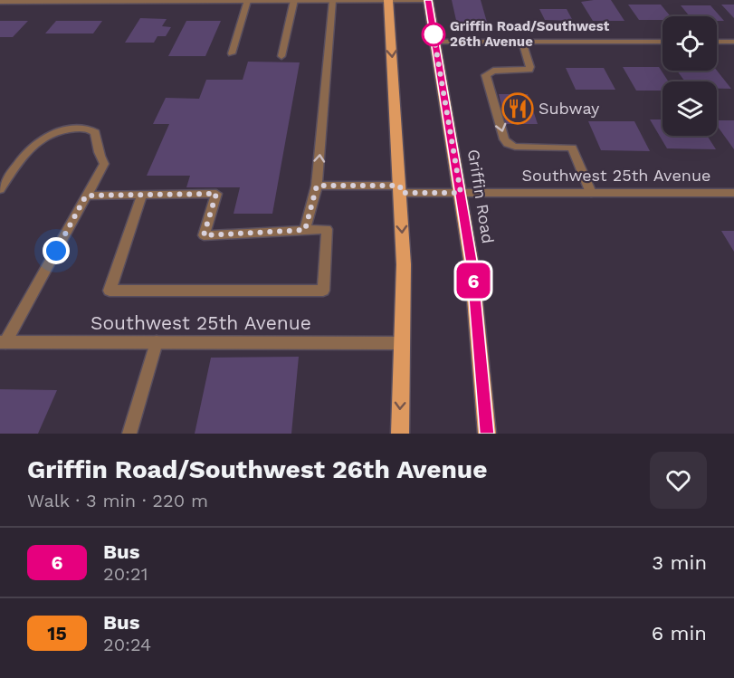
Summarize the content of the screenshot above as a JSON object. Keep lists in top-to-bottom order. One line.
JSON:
{"streets":{"main road":["Griffin Road"],"street":["Southwest 25th Avenue"]},"crossings":[["Southwest 25th Avenue","Griffin Road"]],"places":{"other":["Griffin Road/Southwest 26th Avenue"],"restaurant":["Subway"]},"lines":["bus line 6"],"page":{"on_map":"6","heading":["Griffin Road/Southwest 26th Avenue","Walk · 3 min · 220 m"],"list":[{"mark":"6","name":"Bus","note":"20:21","value":"3 min"},{"mark":"15","name":"Bus","note":"20:24","value":"6 min"}]}}
